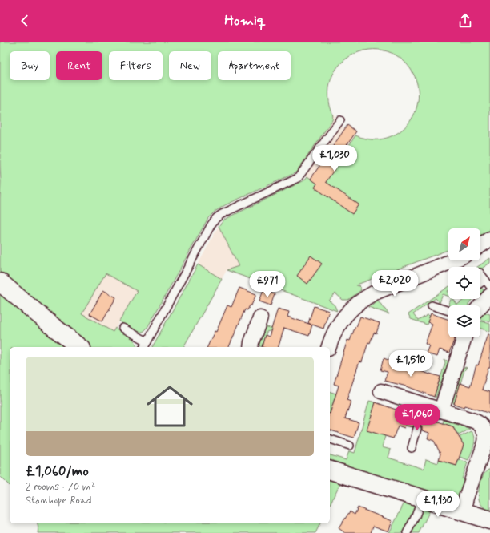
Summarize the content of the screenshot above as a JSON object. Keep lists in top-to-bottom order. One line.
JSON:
{"north":"top right","page":{"header":"Homiq","chip":["Buy","Rent","Filters","New","Apartment"],"price":["£1,030","£2,020","£971","£1,510","£1,060","£1,130"],"list":[{"name":"£1,060/mo","note":"2 rooms · 70 m² · Stanhope Road"}]}}
